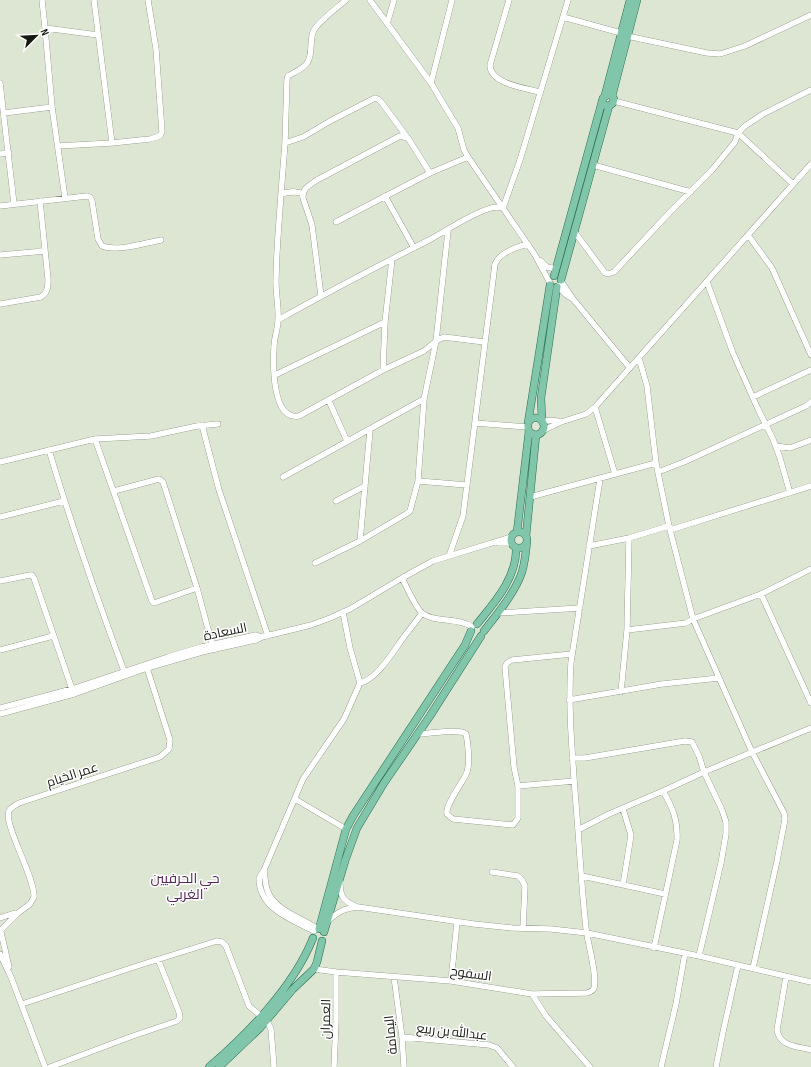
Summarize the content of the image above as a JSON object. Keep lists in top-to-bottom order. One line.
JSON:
{"streets":{"street":["السعادة","عمر الخيام","السفوح","العمران","عبدالله بن ربيع","اليمامة"]},"crossings":[["السعادة","عمر الخيام"],["السفوح","العمران"],["السفوح","اليمامة"],["عبدالله بن ربيع","اليمامة"]],"districts":["حي الحرفيين الغربي"],"north":"top right"}
